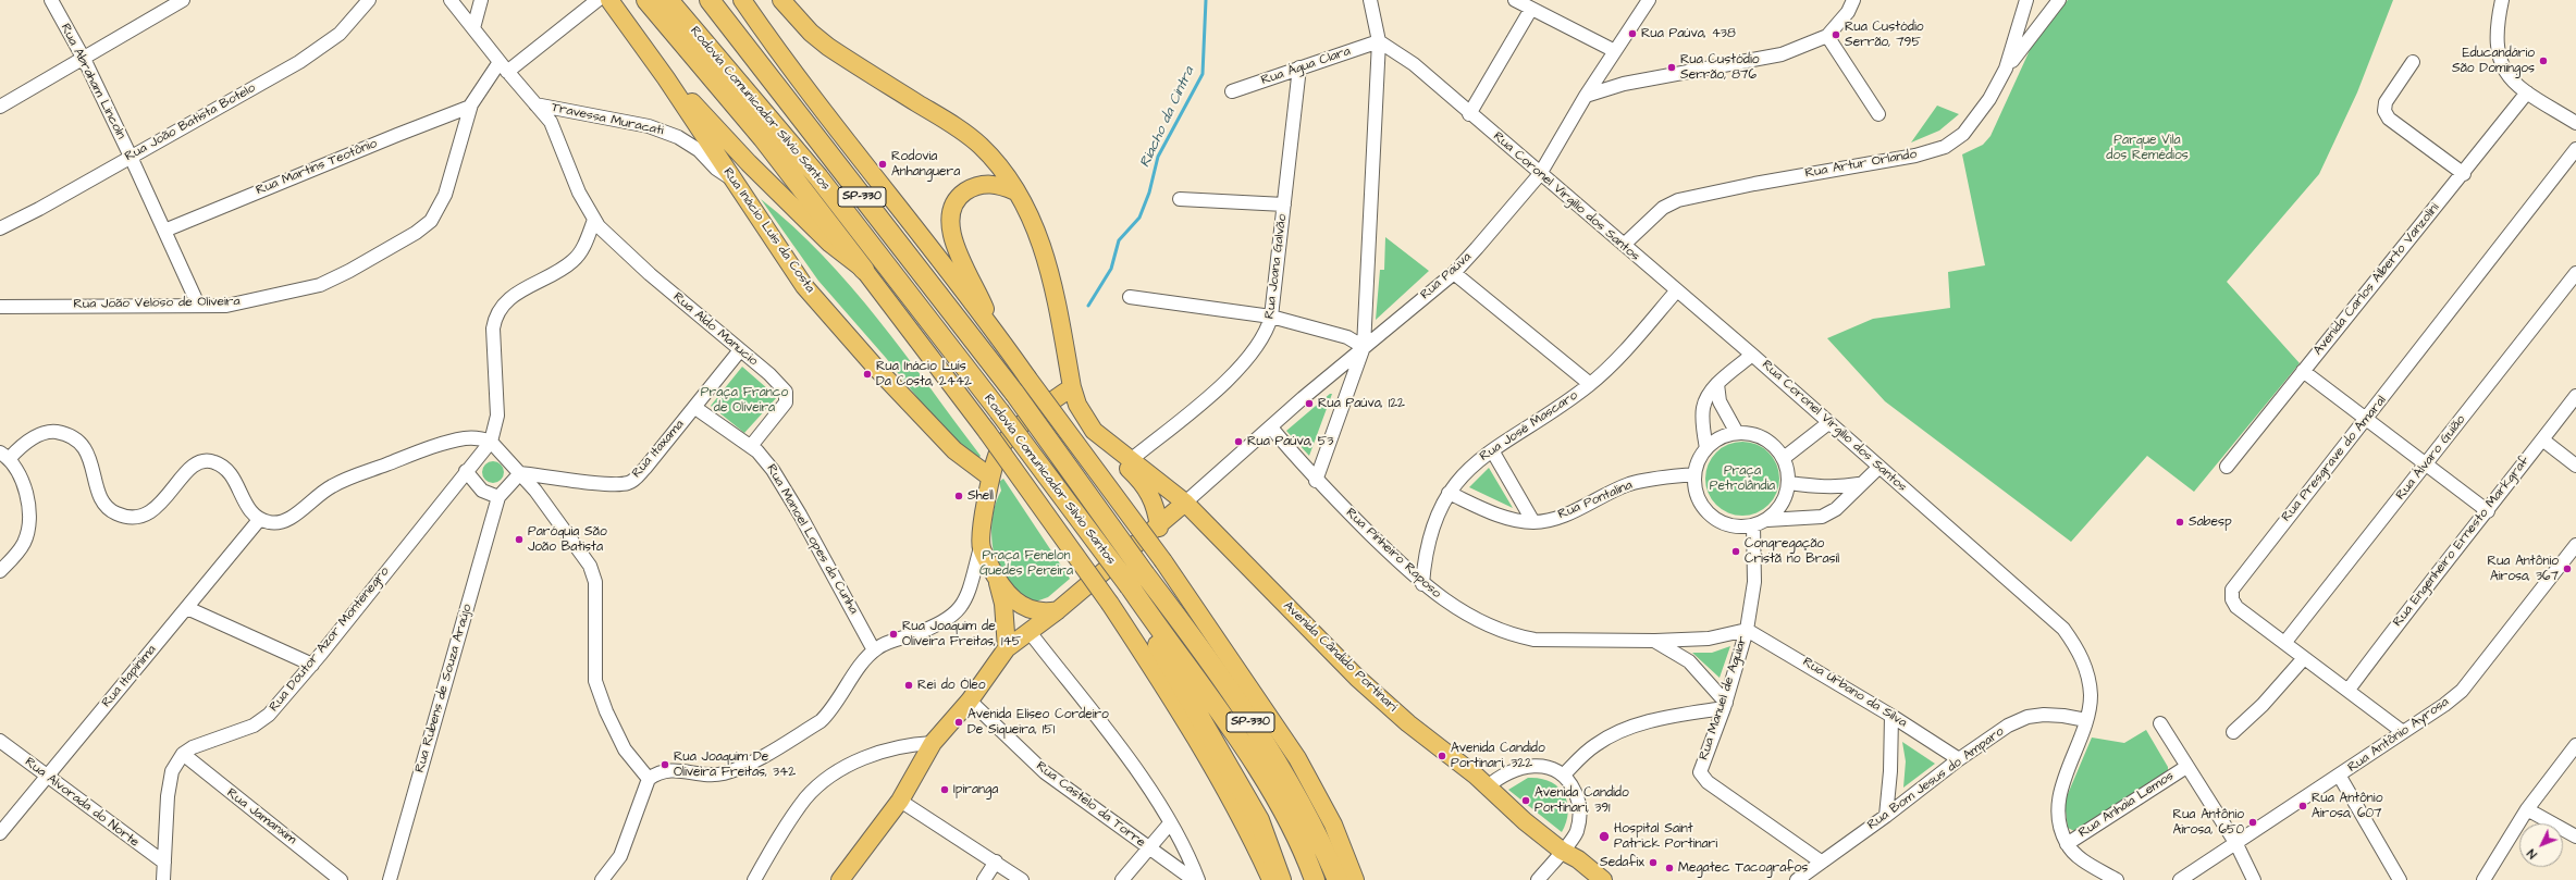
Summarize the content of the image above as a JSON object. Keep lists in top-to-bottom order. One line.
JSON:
{"streets":{"highway":["Rodovia Comunicador Silvio Santos","SP-330"],"main road":["Rua Inácio Luis da Costa","Avenida Cândido Portinari"],"street":["Rua Água Clara","Rua Abraham Lincoln","Travessa Muracati","Rua João Batista Botelo","Rua Artur Orlando","Rua Martins Teotônio","Rua Coronel Virgilio dos Santos","Rua Joana Galvão","Rua Paúva","Avenida Carlos Alberto Vanzolini","Rua João Veloso de Oliveira","Rua Aldo Manucio","Rua José Mascaro","Rua Itaxama","Rua Álvaro Guião","Rua Presgrave do Amaral","Rua Pontalina","Rua Manoel Lopes da Cunha","Rua Engenheiro Ernesto Markgraf","Rua Pinheiro Raposo","Rua Doutor Azor Montenegro","Rua Itapinima","Rua Rubens de Souza Araújo","Rua Urbano da Silva","Rua Manuel de Aguiar","Rua Antônio Ayrosa","Rua Bom Jesus do Amparo","Rua Alvorada do Norte","Rua Castelo da Torre","Rua Anhaia Lemos","Rua Jamanxim"]},"crossings":[["Rua Água Clara","Rua Coronel Virgilio dos Santos"],["Rua Água Clara","Rua Joana Galvão"],["Rua Abraham Lincoln","Rua João Batista Botelo"],["Rua Abraham Lincoln","Rua Martins Teotônio"],["Rua Abraham Lincoln","Rua João Veloso de Oliveira"],["Travessa Muracati","Rua Inácio Luis da Costa"],["Rua Artur Orlando","Rua Coronel Virgilio dos Santos"],["Rua Martins Teotônio","Rua João Veloso de Oliveira"],["Rua Coronel Virgilio dos Santos","Rua Paúva"],["Rua Coronel Virgilio dos Santos","Rua José Mascaro"],["Rua Coronel Virgilio dos Santos","Rua Bom Jesus do Amparo"],["Rua Coronel Virgilio dos Santos","Rua Anhaia Lemos"],["Rua Joana Galvão","Avenida Cândido Portinari"],["Rua Paúva","Rua Pinheiro Raposo"],["Rua Paúva","Avenida Cândido Portinari"],["Rua Aldo Manucio","Rua Itaxama"],["Rua Aldo Manucio","Rua Manoel Lopes da Cunha"],["Rua José Mascaro","Rua Pontalina"],["Rua José Mascaro","Rua Pinheiro Raposo"],["Rua Itaxama","Rua Manoel Lopes da Cunha"],["Rua Álvaro Guião","Rua Presgrave do Amaral"],["Rua Presgrave do Amaral","Rua Engenheiro Ernesto Markgraf"],["Rua Presgrave do Amaral","Rua Antônio Ayrosa"],["Rua Pontalina","Rua Manuel de Aguiar"],["Rua Pinheiro Raposo","Rua Urbano da Silva"],["Rua Pinheiro Raposo","Rua Manuel de Aguiar"],["Rua Doutor Azor Montenegro","Rua Jamanxim"],["Rua Itapinima","Rua Alvorada do Norte"],["Rua Urbano da Silva","Rua Manuel de Aguiar"],["Rua Urbano da Silva","Rua Bom Jesus do Amparo"],["Rua Manuel de Aguiar","Rua Bom Jesus do Amparo"]],"water":["Riacho da Cintra"],"parks":["Parque Vila dos Remédios","Praça Franco de Oliveira","Praça Petrolândia","Praça Fenelon Guedes Pereira"],"places":["Rua Paúva, 438","Rua Custódio Serrão, 795","Educandário São Domingos","Rua Custódio Serrão, 876","Rodovia Anhanguera","Rua Inácio Luís Da Costa, 2442","Rua Paúva, 122","Rua Paúva, 53","Shell","Sabesp","Paróquia São João Batista","Congregação Cristã no Brasil","Rua Antônio Airosa, 367","Rua Joaquim de Oliveira Freitas, 145","Rei do Óleo","Avenida Elíseo Cordeiro De Siqueira, 151","Avenida Candido Portinari, 322","Rua Joaquim De Oliveira Freitas, 342","Ipiranga","Avenida Candido Portinari, 391","Rua Antônio Airosa, 607","Rua Antônio Airosa, 650","Hospital Saint Patrick Portinari","Sedafix","Megatec Tacografos"],"north":"bottom left"}
